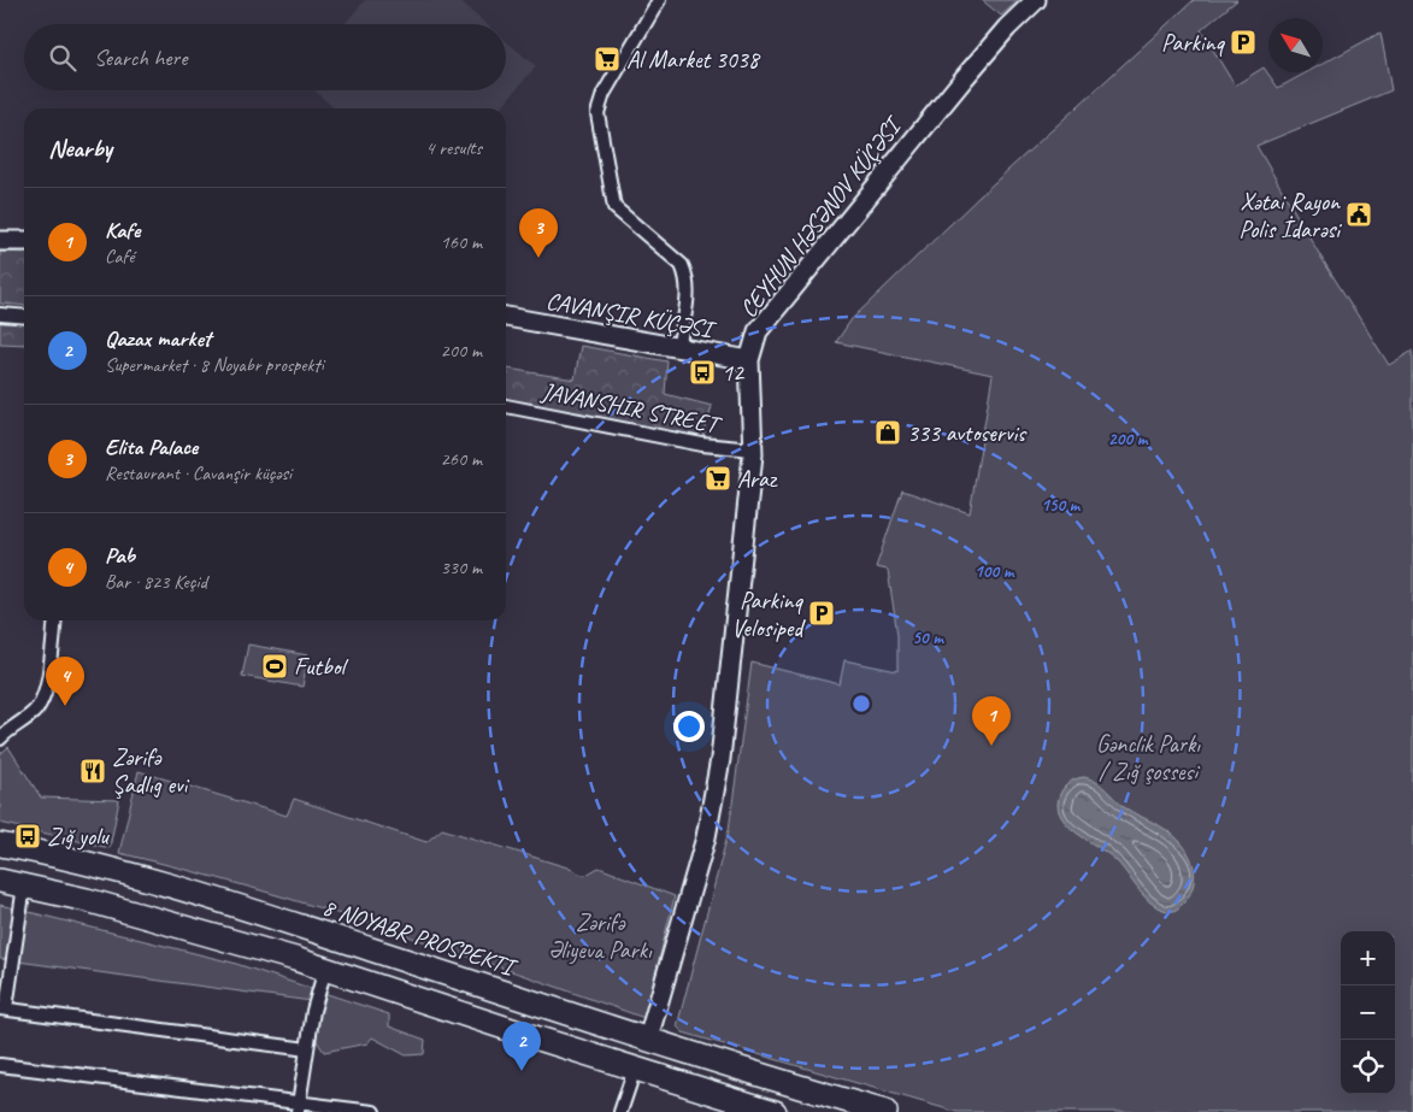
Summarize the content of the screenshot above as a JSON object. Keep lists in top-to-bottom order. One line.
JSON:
{"streets":{"highway":["8 NOYABR PROSPEKTI"],"main road":["CEYHUN HƏSƏNOV KÜÇƏSI","CAVANŞIR KÜÇƏSI"],"street":["JAVANSHIR STREET"]},"crossings":[["CEYHUN HƏSƏNOV KÜÇƏSI","CAVANŞIR KÜÇƏSI"],["CEYHUN HƏSƏNOV KÜÇƏSI","JAVANSHIR STREET"],["CEYHUN HƏSƏNOV KÜÇƏSI","8 NOYABR PROSPEKTI"]],"parks":["Gənclik Parkı / Zığ şossesi","Zərifə Əliyeva Parkı"],"places":{"parking":["Parkinq","Parkinq Velosiped"],"supermarket":["Al Market 3038","Araz"],"public building":["Xətai Rayon Polis İdarəsi"],"bus stop":["12","Zığ yolu"],"shop":["333 avtoservis"],"sports":["Futbol"],"restaurant":["Zərifə Şadlıg evi"]},"north":"top left","page":{"search":"Search here","heading":["Nearby","4 results"],"list":[{"mark":"1","name":"Kafe","note":"Café","value":"160 m"},{"mark":"2","name":"Qazax market","note":"Supermarket · 8 Noyabr prospekti","value":"200 m"},{"mark":"3","name":"Elita Palace","note":"Restaurant · Cavanşir küçəsi","value":"260 m"},{"mark":"4","name":"Pab","note":"Bar · 823 Keçid","value":"330 m"}],"pins":["3","4","1","2"],"map_buttons":["+","−"]},"rings":["200 m","150 m","100 m","50 m"]}
